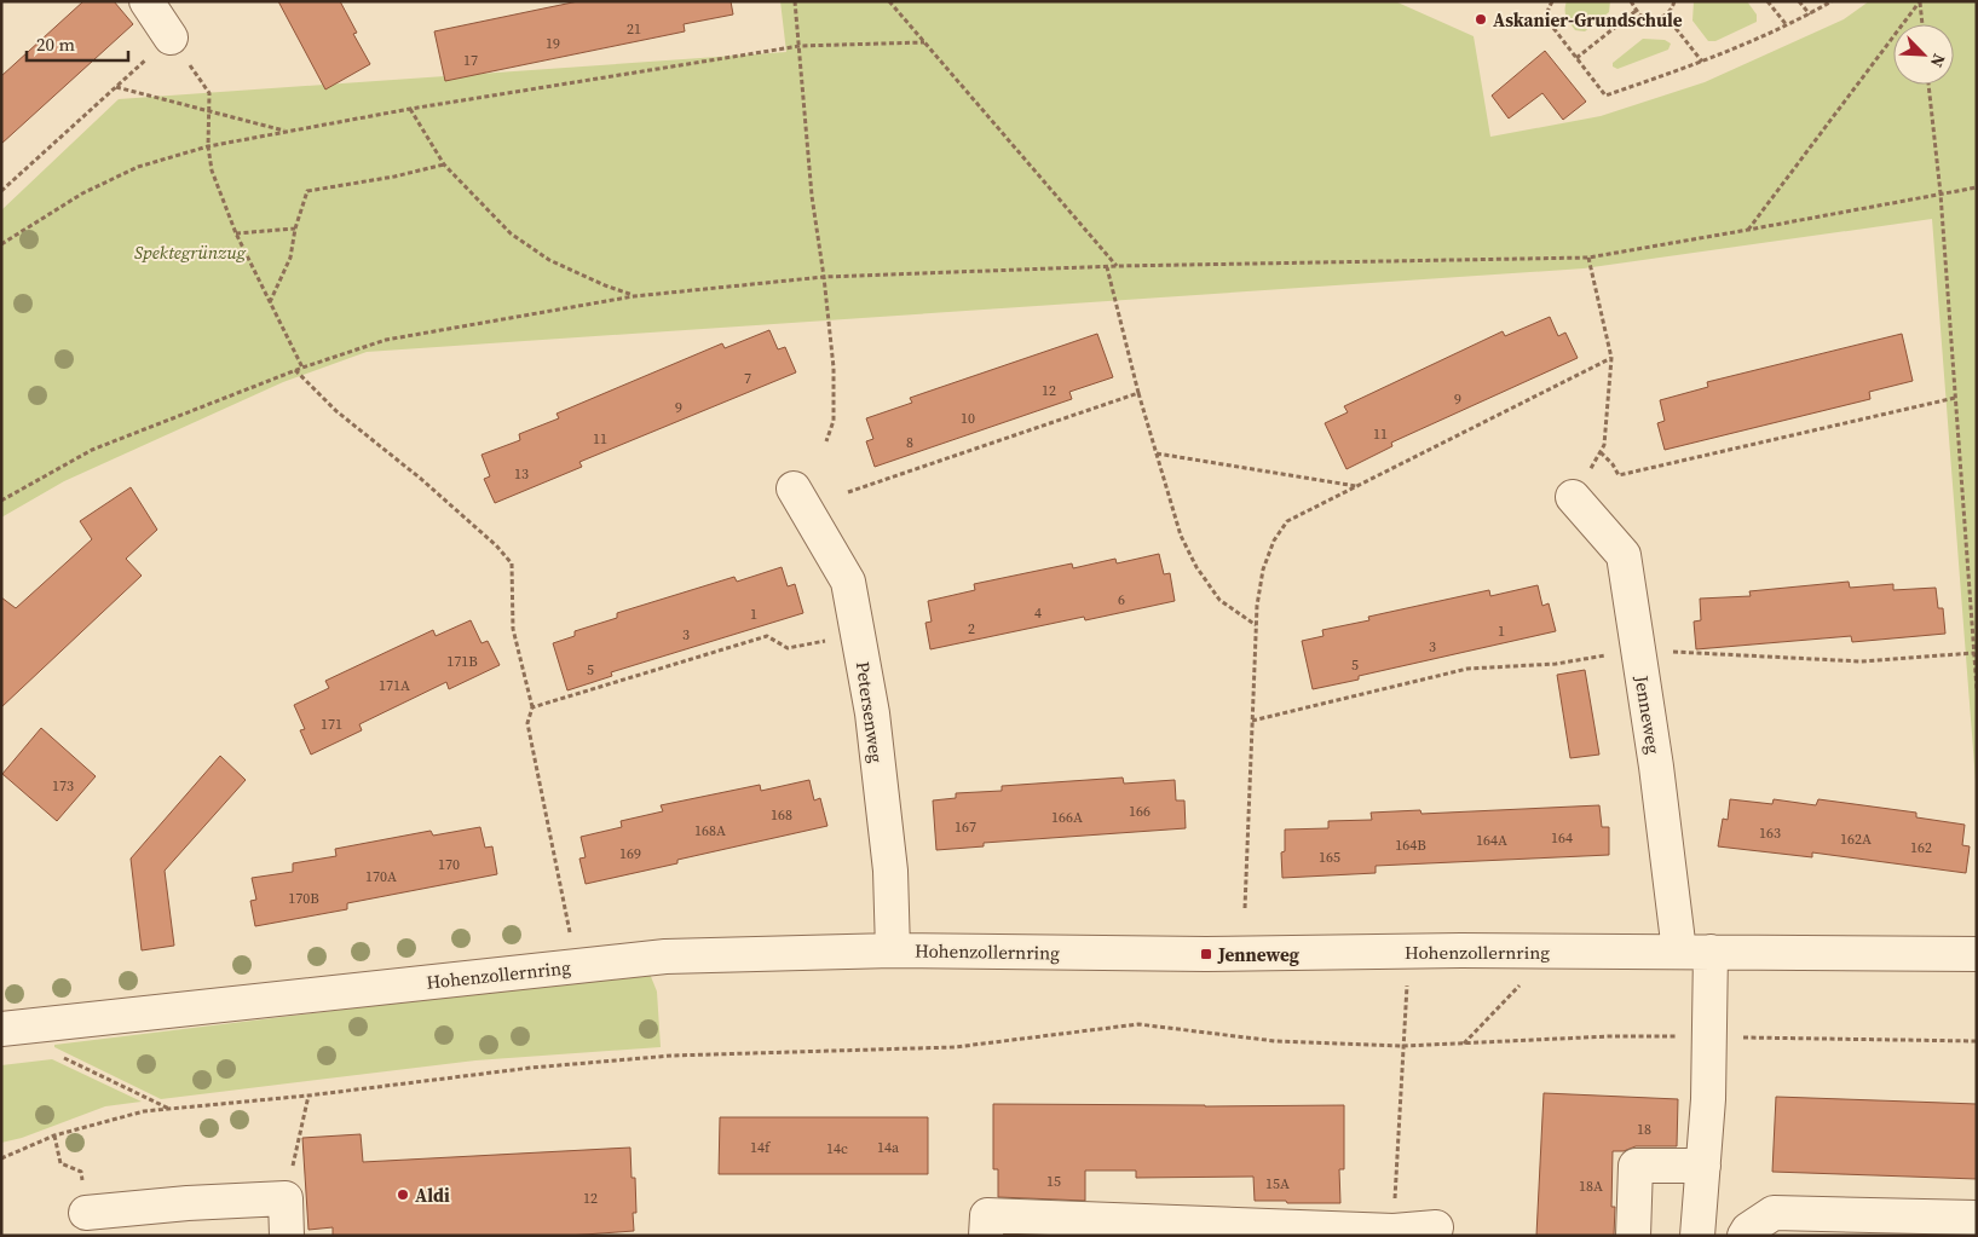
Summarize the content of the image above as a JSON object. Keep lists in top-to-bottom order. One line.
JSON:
{"streets":{"street":["Petersenweg","Jenneweg","Hohenzollernring"]},"crossings":[["Petersenweg","Hohenzollernring"],["Jenneweg","Hohenzollernring"]],"parks":["Spektegrünzug"],"places":{"other":["Askanier-Grundschule","Aldi"],"transit":["Jenneweg"]},"house_numbers":["21","19","17","7","12","9","9","10","11","11","8","13","6","4","1","2","1","3","3","171B","5","5","171A","171","173","166","168","166A","167","168A","163","164","162A","164A","164B","162","169","165","170","170A","170B","18","14f","14a","14c","15","15A","18A","12"],"scale_bar":"20 m","north":"bottom right"}
